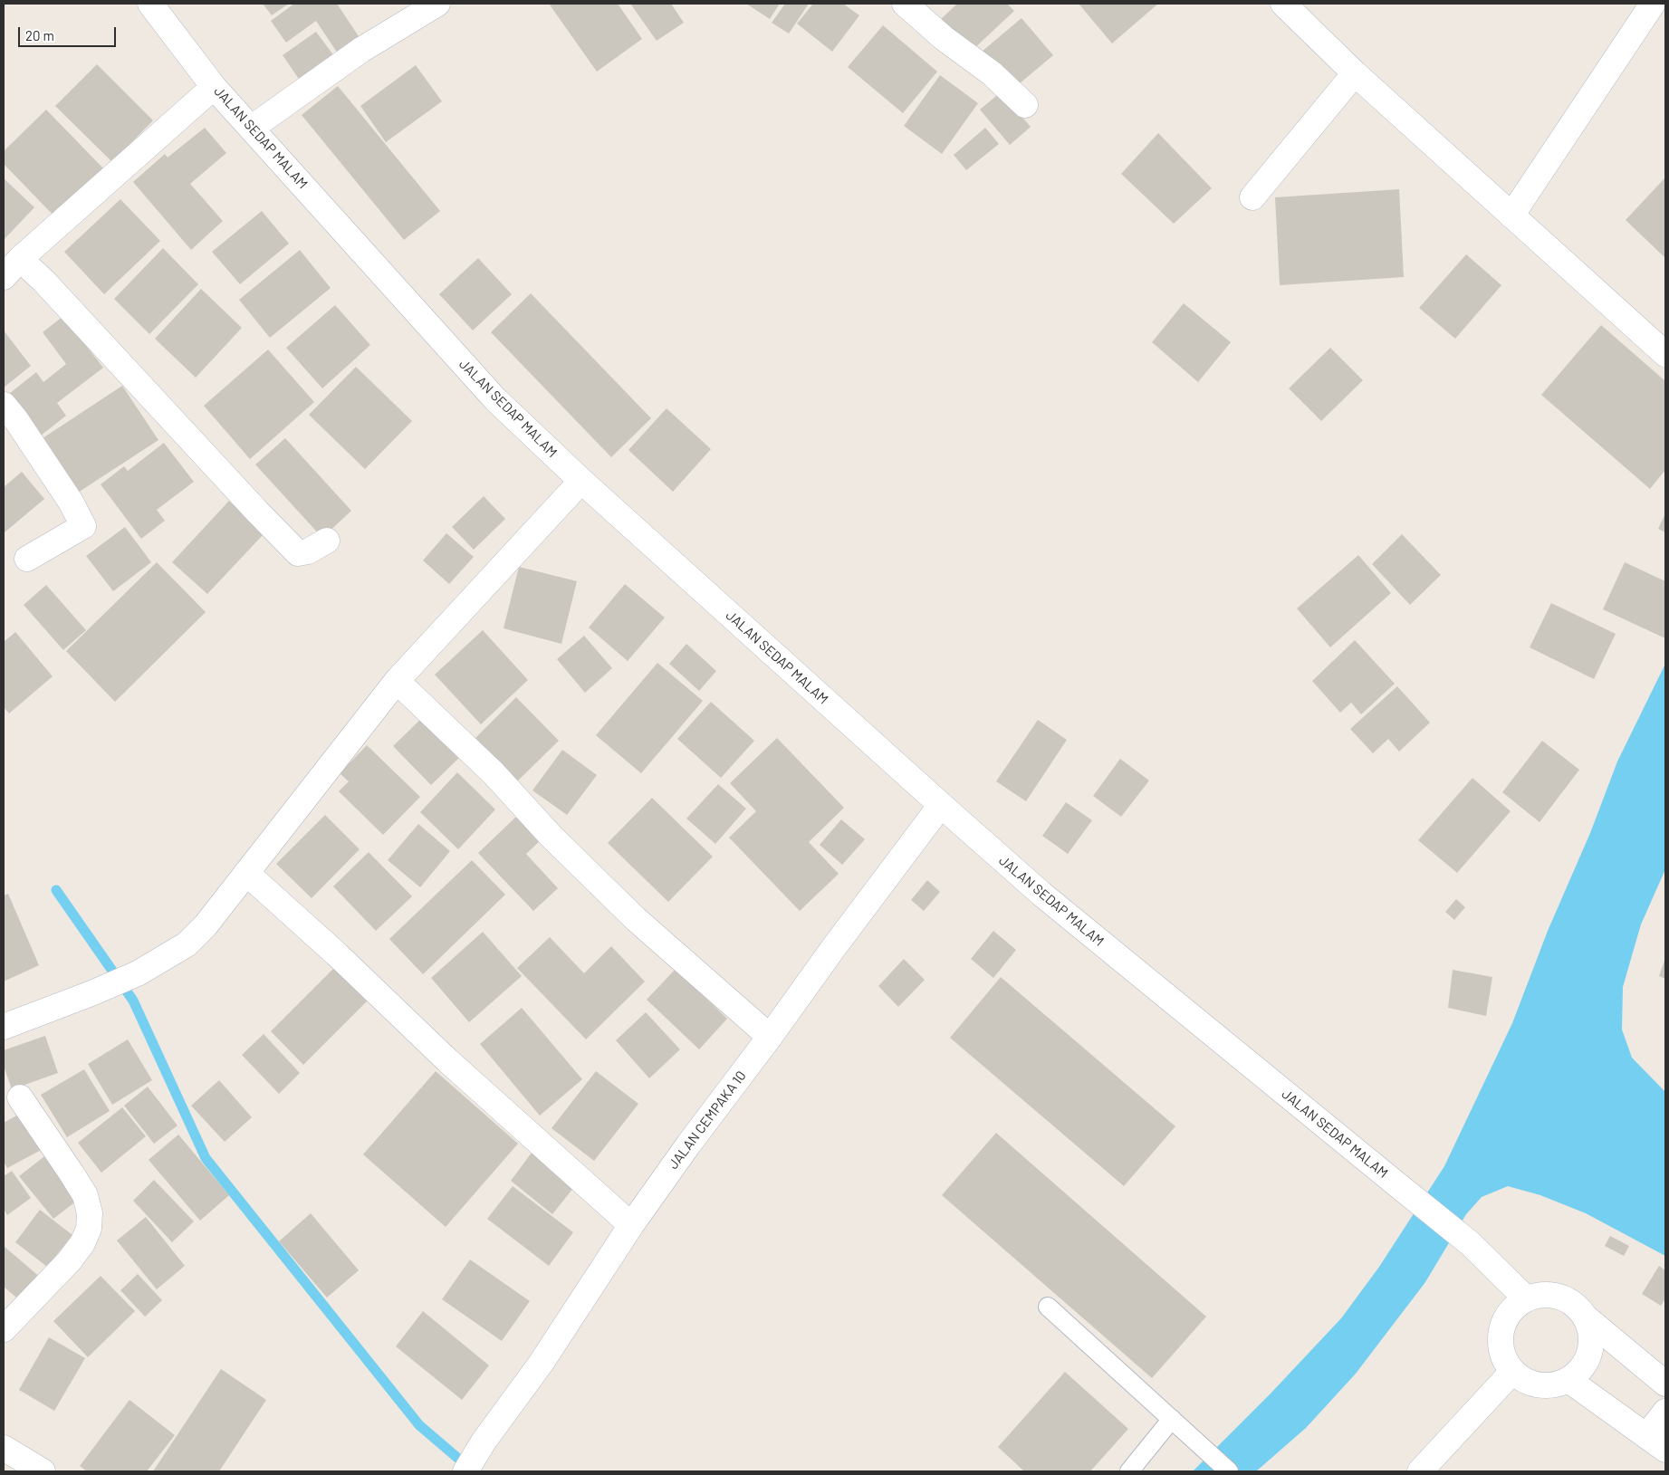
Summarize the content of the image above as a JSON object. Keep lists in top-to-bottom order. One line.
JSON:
{"streets":{"street":["JALAN SEDAP MALAM","JALAN CEMPAKA 10"]},"crossings":[["JALAN SEDAP MALAM","JALAN CEMPAKA 10"]],"scale_bar":"20 m"}
